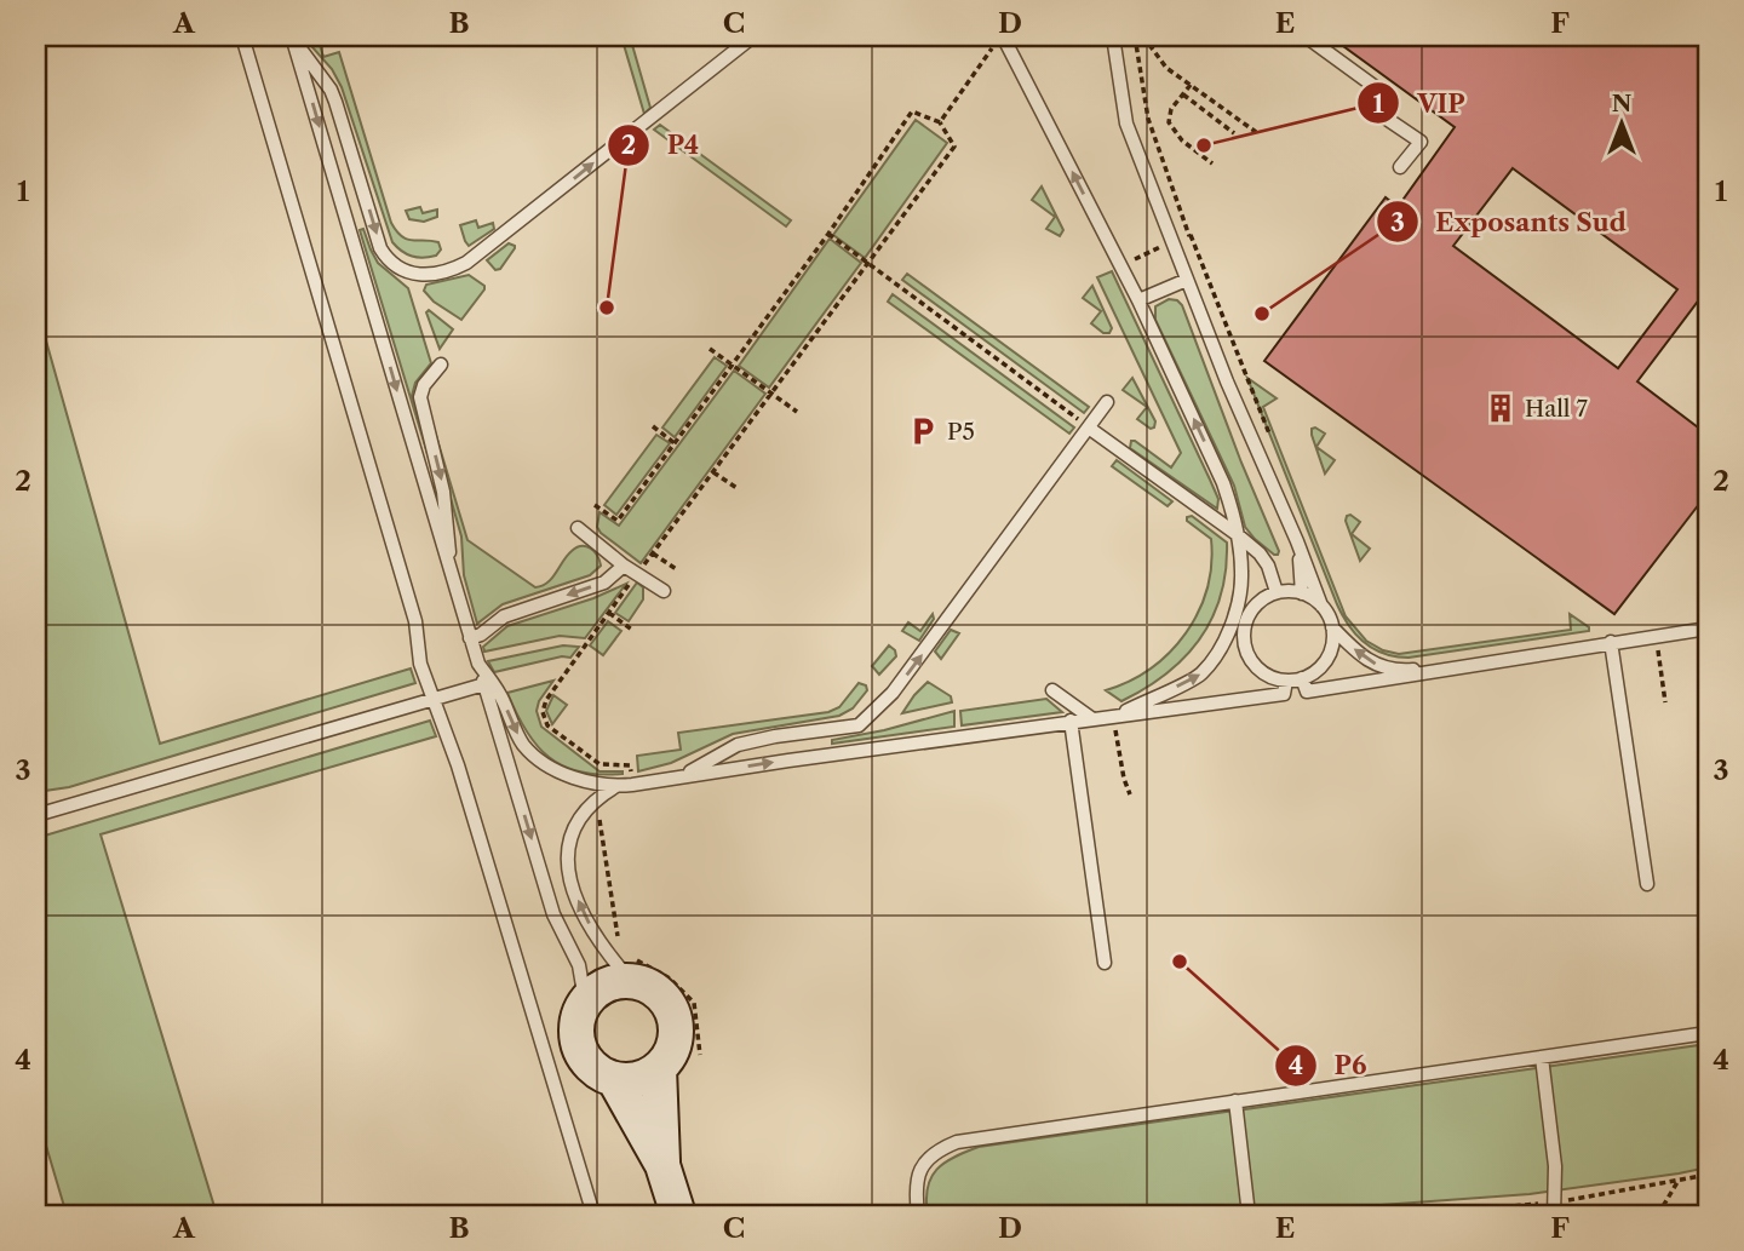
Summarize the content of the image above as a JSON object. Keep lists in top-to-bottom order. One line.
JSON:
{"places":{"other":["VIP","P4","Exposants Sud","P6"],"building":["Hall 7"],"parking":["P5"]},"north":"top","grid":{"columns":["A","B","C","D","E","F"],"rows":["1","2","3","4"]}}
